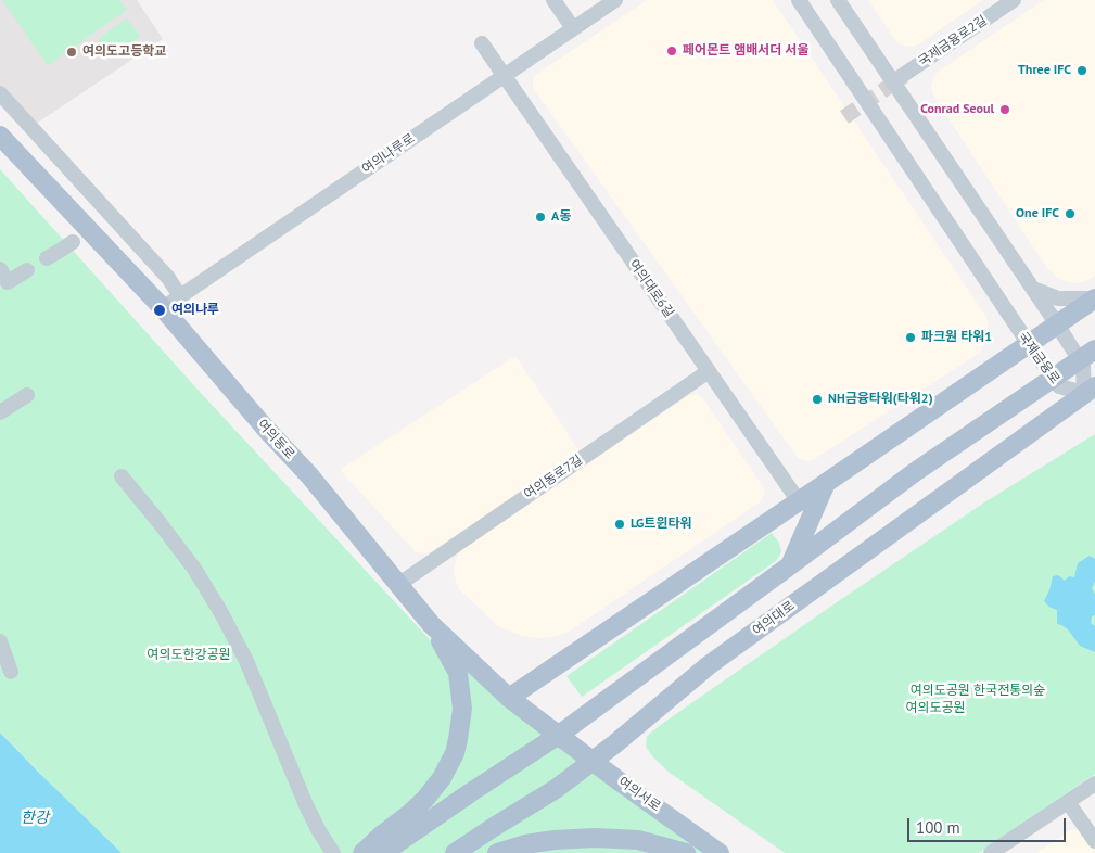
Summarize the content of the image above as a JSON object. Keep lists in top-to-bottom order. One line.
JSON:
{"streets":{"main road":["여의동로","여의대로","여의서로"],"street":["국제금융로2길","여의나루로","여의대로6길","국제금융로","여의동로7길"]},"crossings":[["여의나루로","여의대로6길"],["여의나루로","여의동로"],["여의대로6길","여의동로7길"],["국제금융로","여의대로"],["여의동로","여의동로7길"],["여의동로","여의서로"],["여의대로","여의서로"]],"water":["한강"],"parks":["여의도한강공원","여의도공원 한국전통의숲","여의도공원"],"places":["페어몬트 앰배서더 서울","여의도고등학교","Three IFC","Conrad Seoul","One IFC","A동","여의나루","파크원 타워1","NH금융타워(타워2)","LG트윈타워"],"scale_bar":"100 m"}
